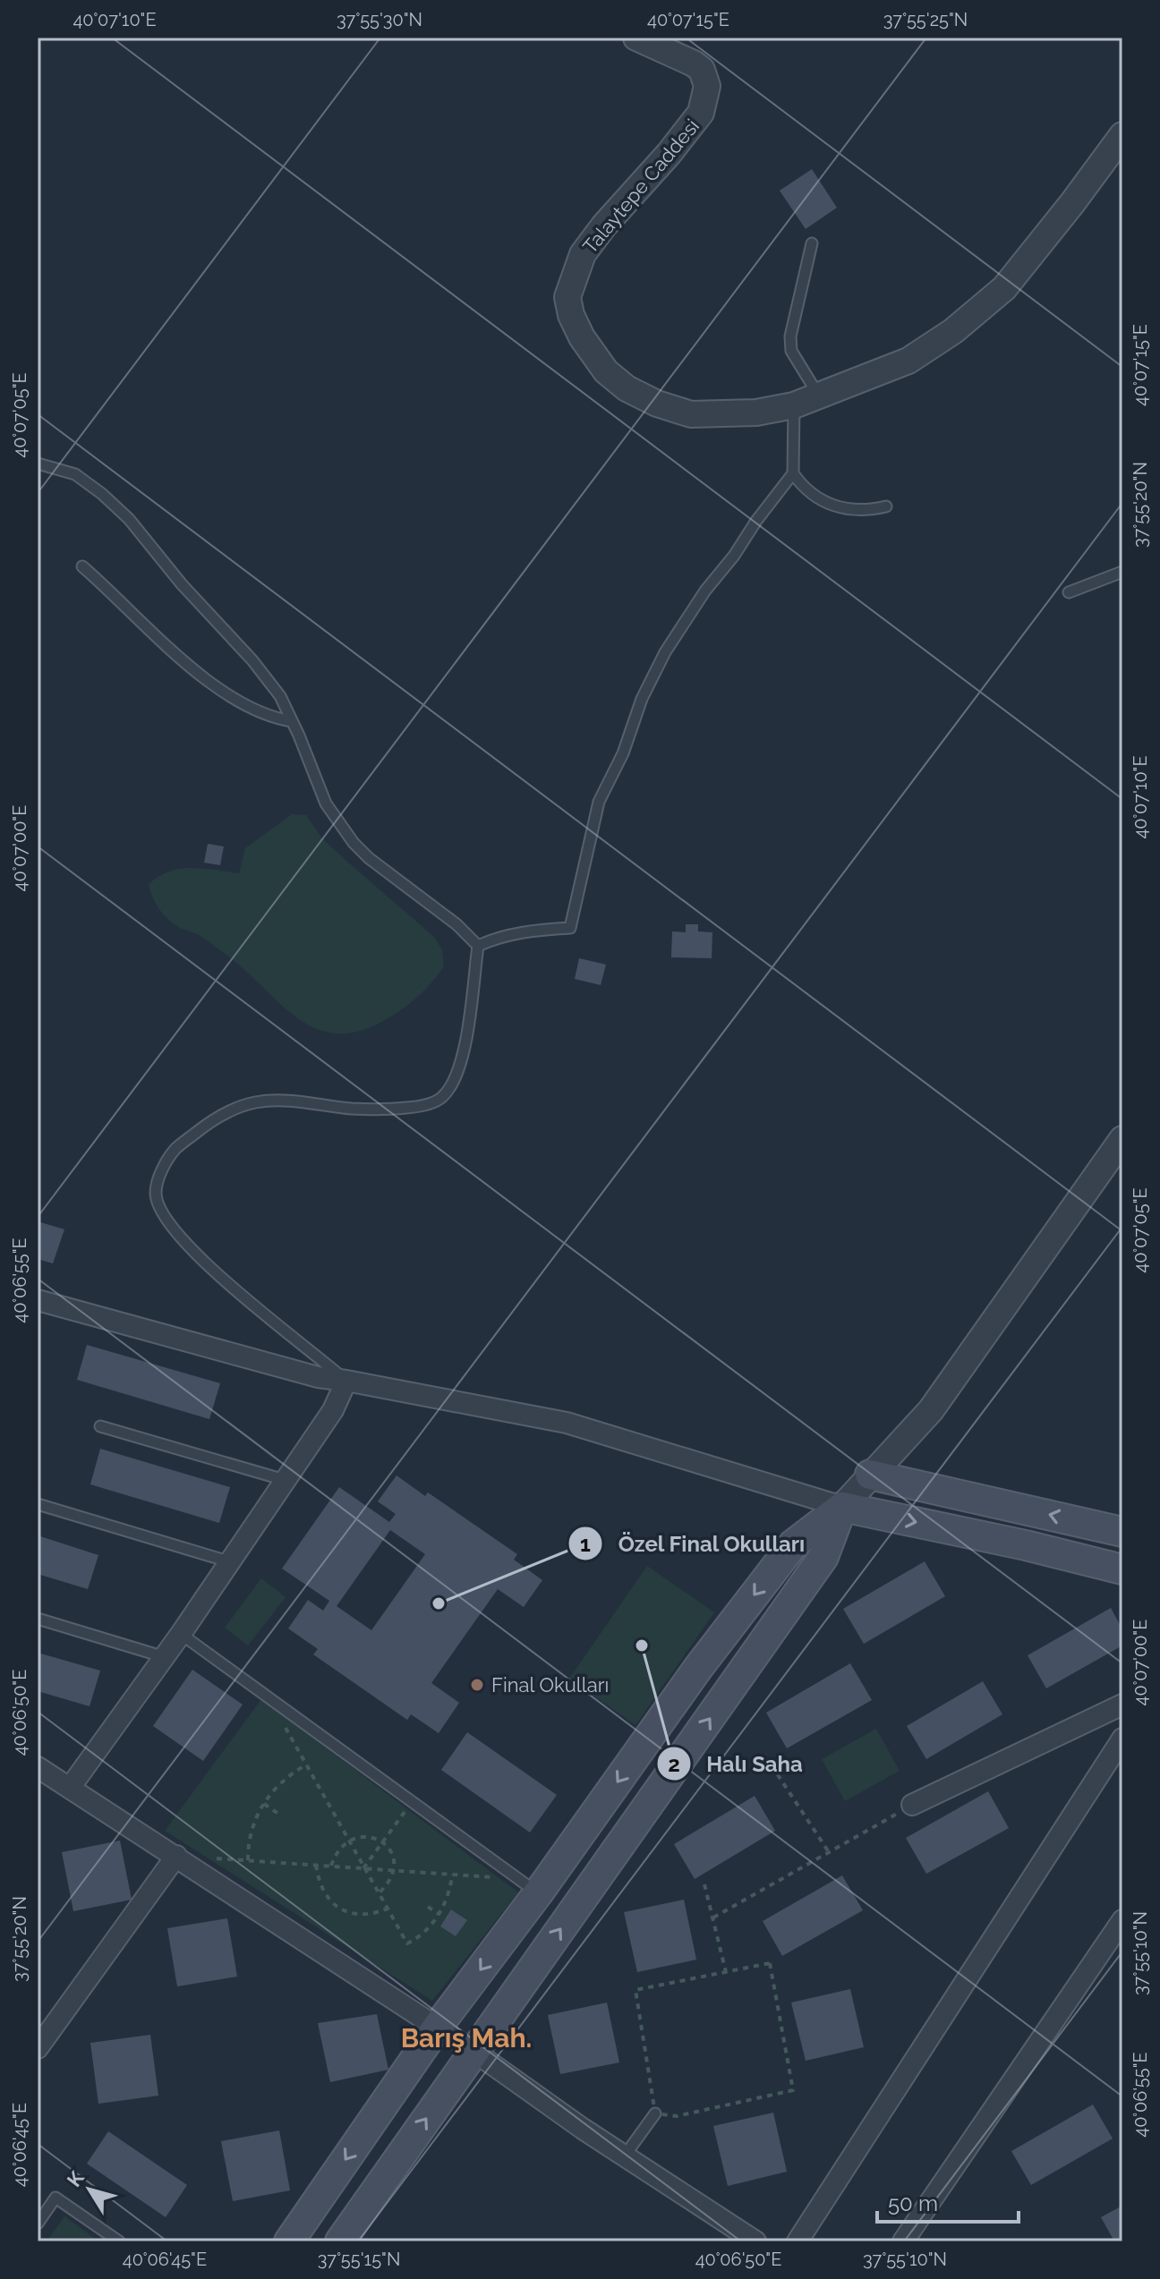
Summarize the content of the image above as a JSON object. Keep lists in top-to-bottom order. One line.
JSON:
{"streets":{"street":["Talaytepe Caddesi"]},"districts":["Barış Mah."],"places":["Özel Final Okulları","Halı Saha","Final Okulları"],"scale_bar":"50 m","north":"top left","coordinates":["40°07'10\"E","37°55'30\"N","40°07'15\"E","37°55'25\"N","40°07'05\"E","37°55'20\"N","40°07'00\"E","40°06'55\"E","40°06'50\"E","37°55'10\"N","40°06'45\"E","37°55'15\"N"]}
